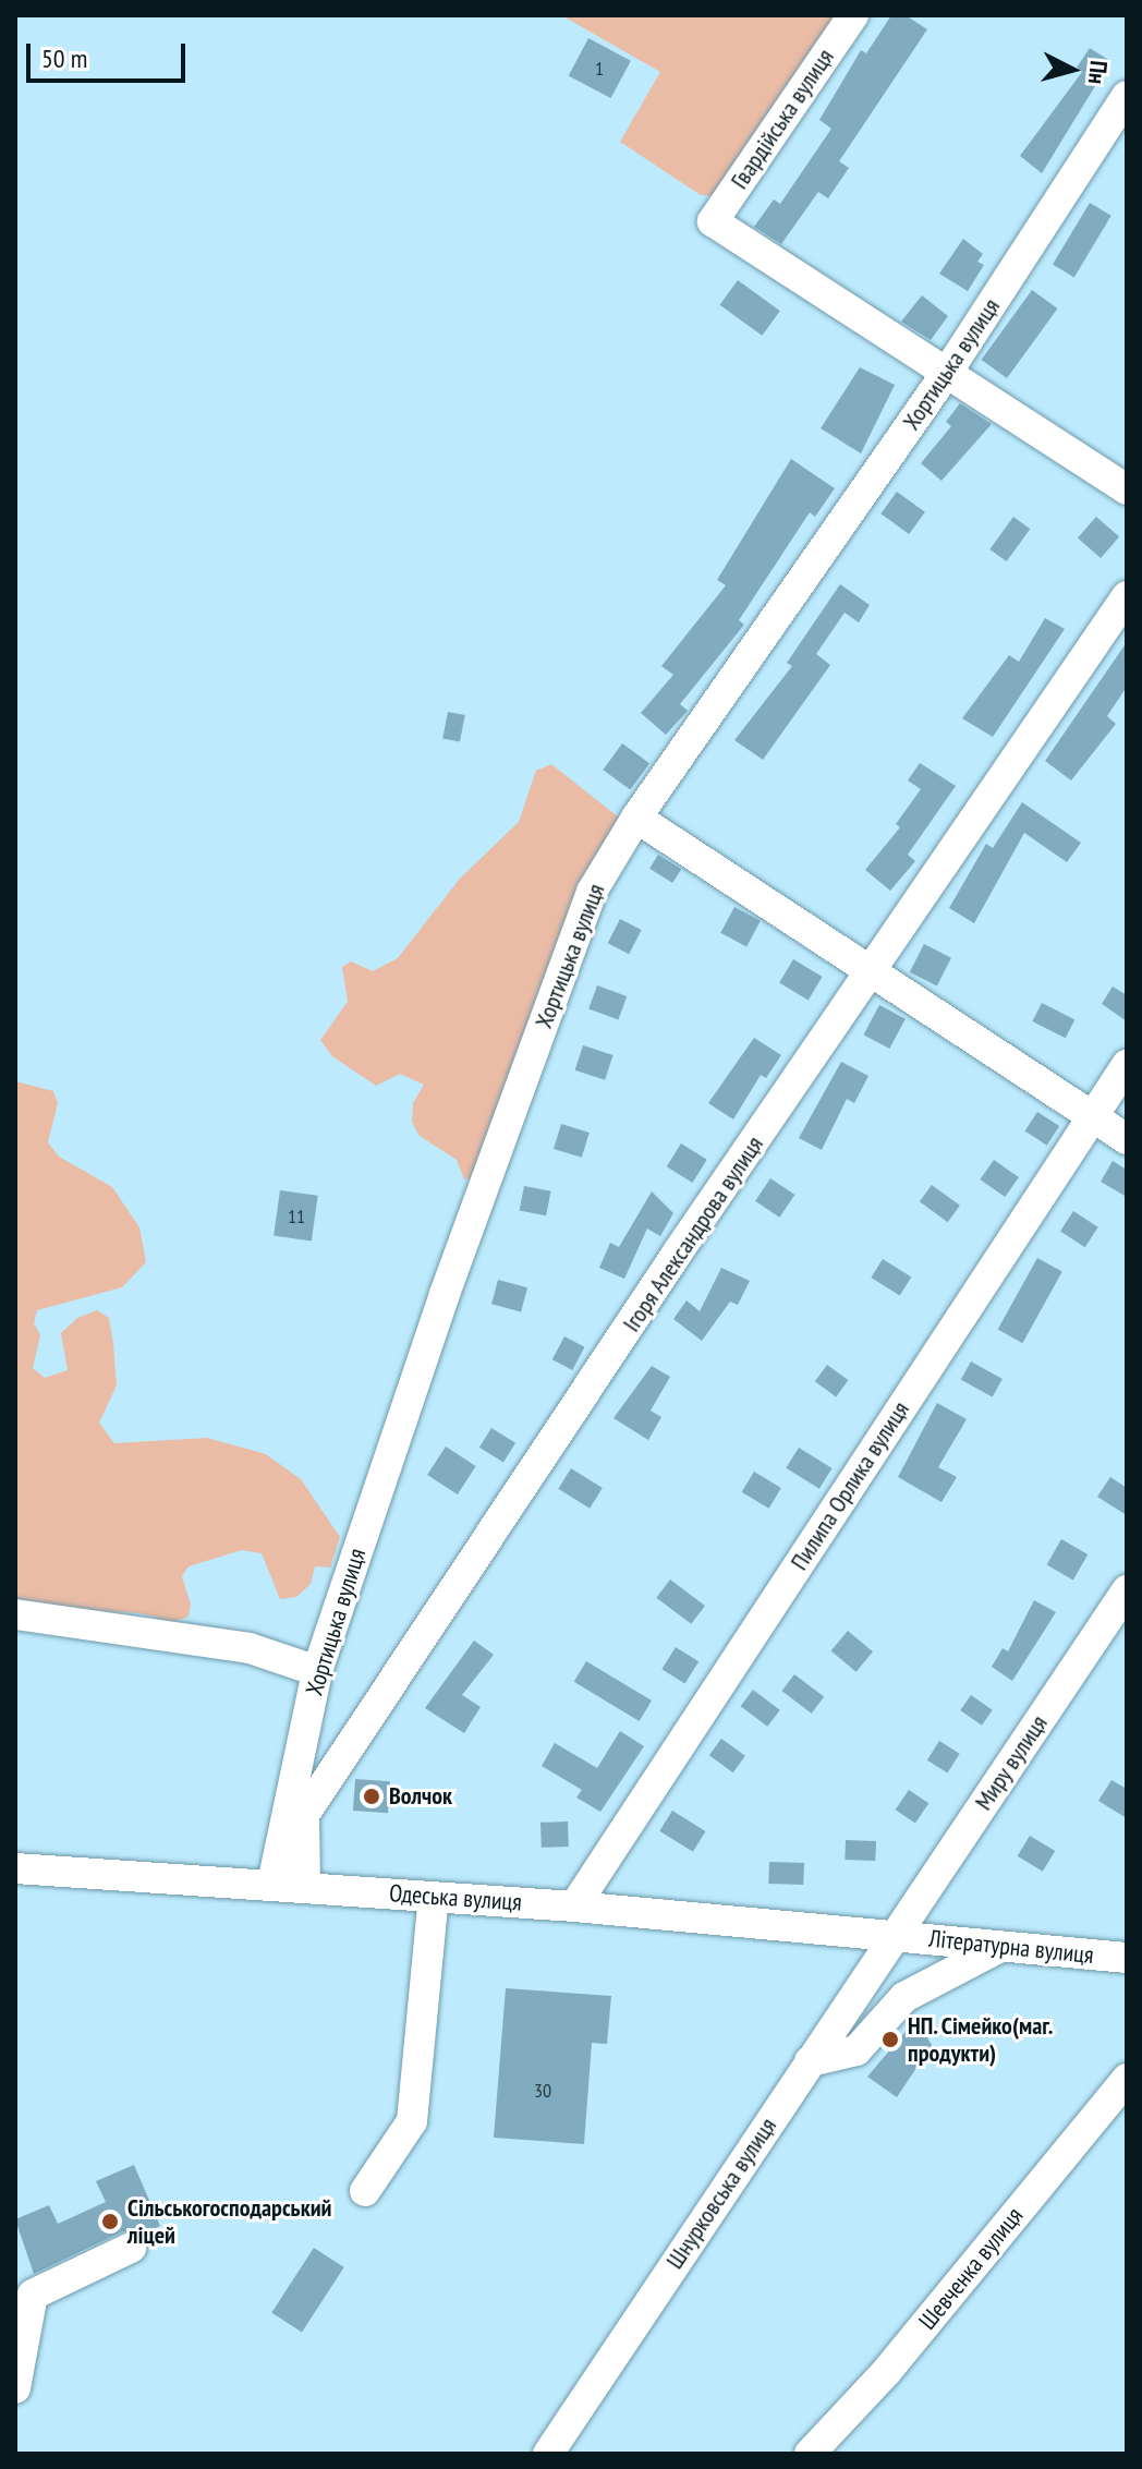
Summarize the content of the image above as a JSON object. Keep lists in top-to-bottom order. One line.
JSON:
{"streets":{"street":["Гвардійська вулиця","Хортицька вулиця","Ігоря Александрова вулиця","Пилипа Орлика вулиця","Миру вулиця","Одеська вулиця","Літературна вулиця","Шнурковська вулиця","Шевченка вулиця"]},"crossings":[["Гвардійська вулиця","Хортицька вулиця"],["Хортицька вулиця","Одеська вулиця"],["Ігоря Александрова вулиця","Одеська вулиця"],["Пилипа Орлика вулиця","Одеська вулиця"],["Миру вулиця","Одеська вулиця"],["Миру вулиця","Літературна вулиця"],["Миру вулиця","Шнурковська вулиця"],["Одеська вулиця","Літературна вулиця"],["Одеська вулиця","Шнурковська вулиця"],["Літературна вулиця","Шнурковська вулиця"]],"places":["Волчок","НП. Сімейко(маг. продукти)","Сільськогосподарський ліцей"],"house_numbers":["1","11","30"],"scale_bar":"50 m","north":"right"}
